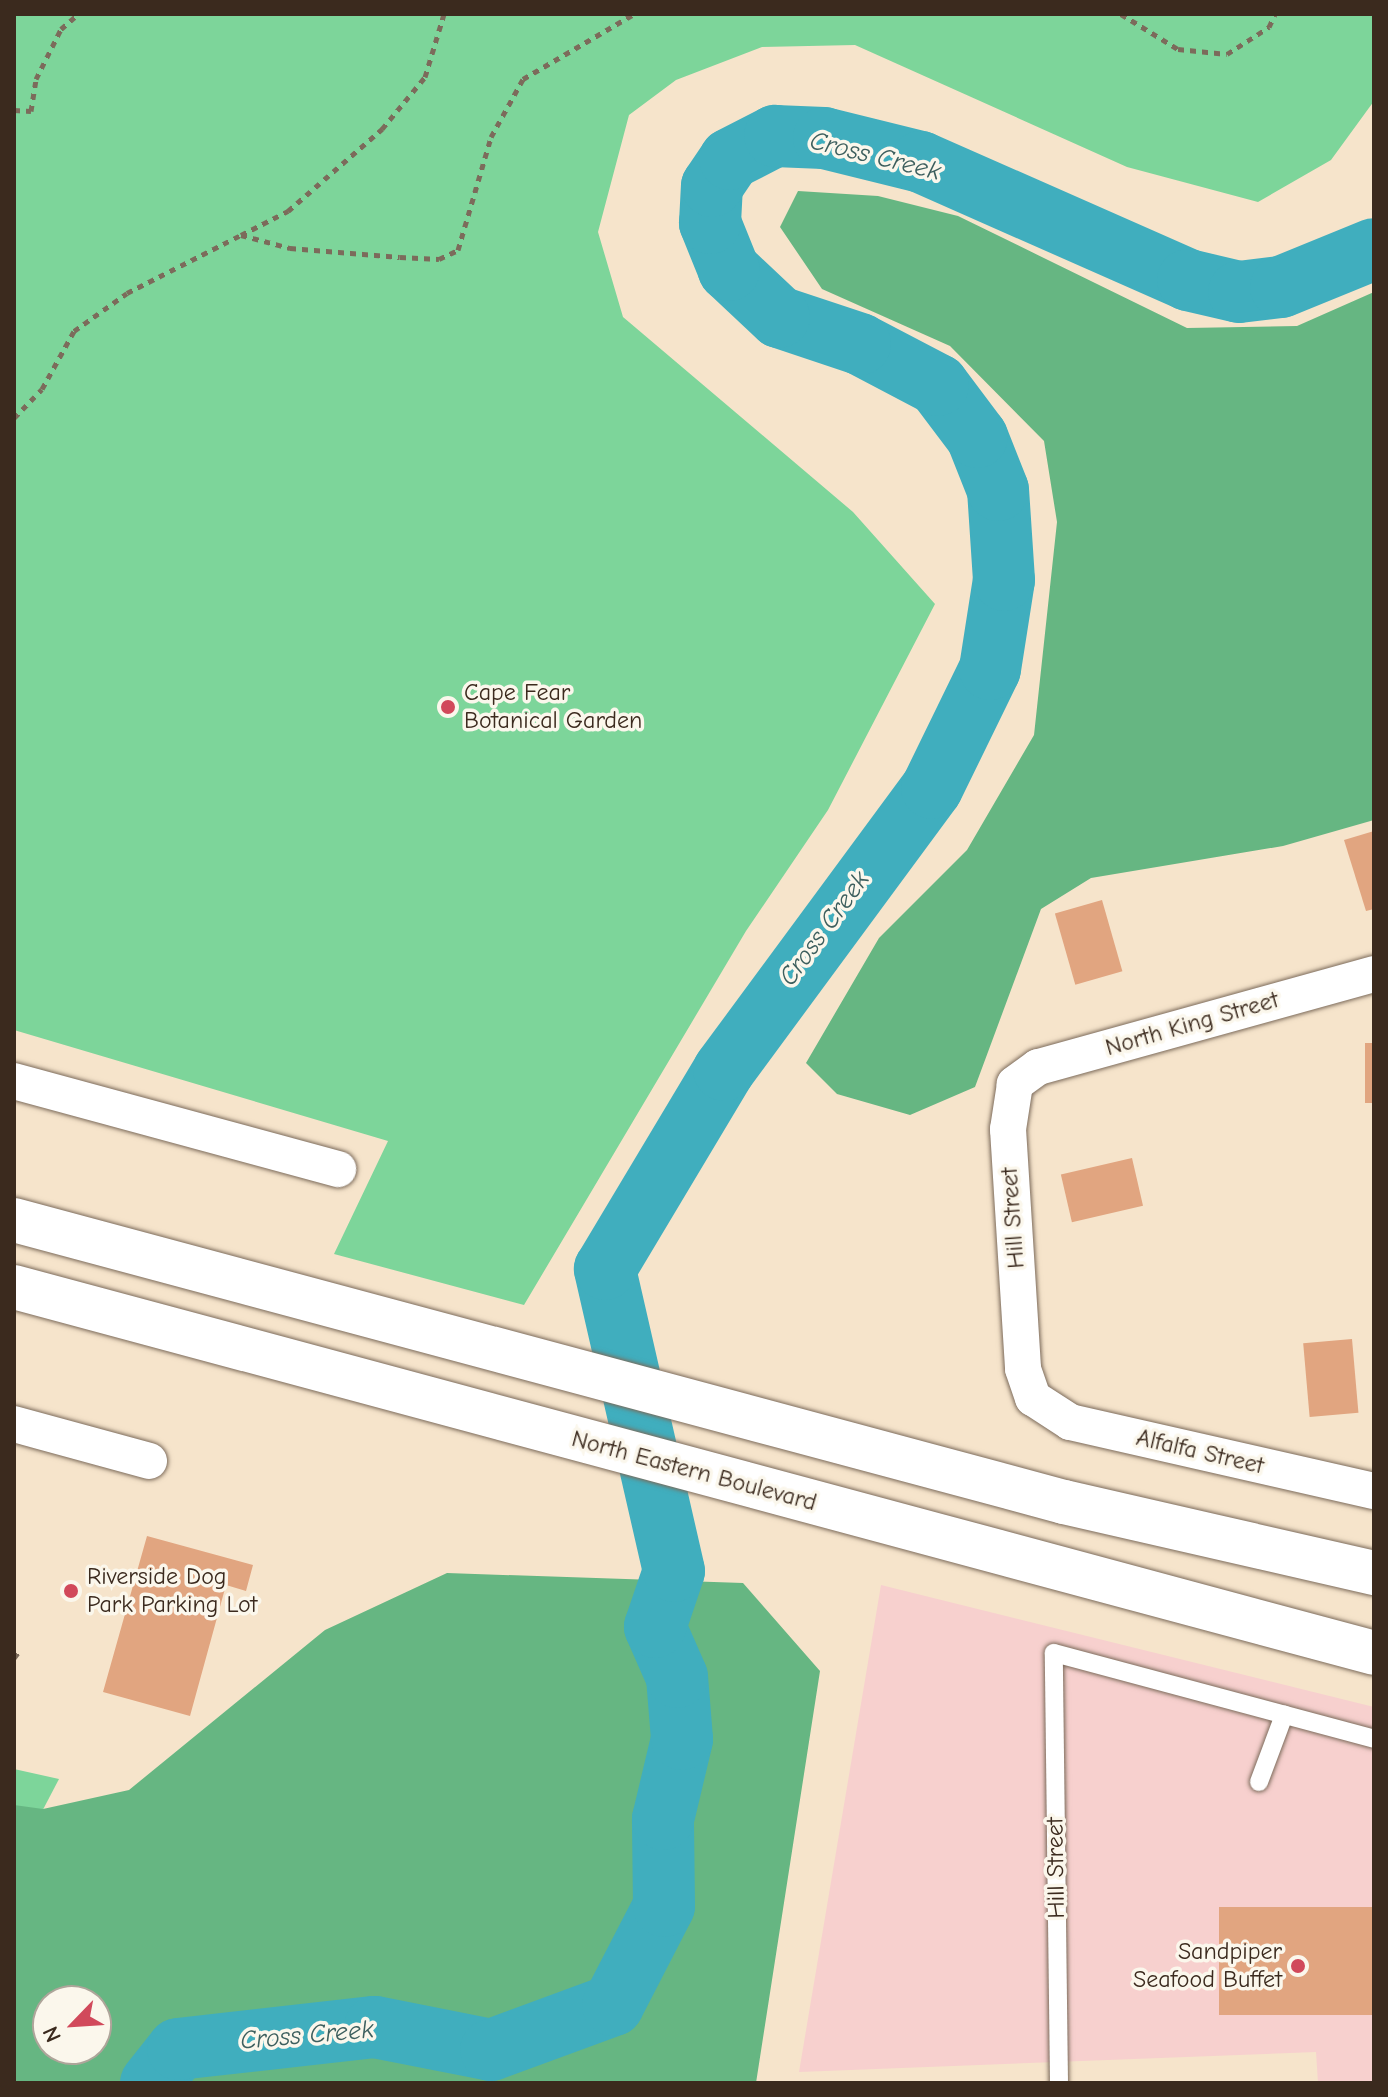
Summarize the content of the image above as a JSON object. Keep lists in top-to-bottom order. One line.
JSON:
{"streets":{"highway":["North Eastern Boulevard"],"street":["North King Street","Hill Street","Alfalfa Street"]},"crossings":[["North King Street","Hill Street"],["Hill Street","Alfalfa Street"]],"water":["Cross Creek"],"places":["Cape Fear Botanical Garden","Riverside Dog Park Parking Lot","Sandpiper Seafood Buffet"],"north":"bottom left"}
